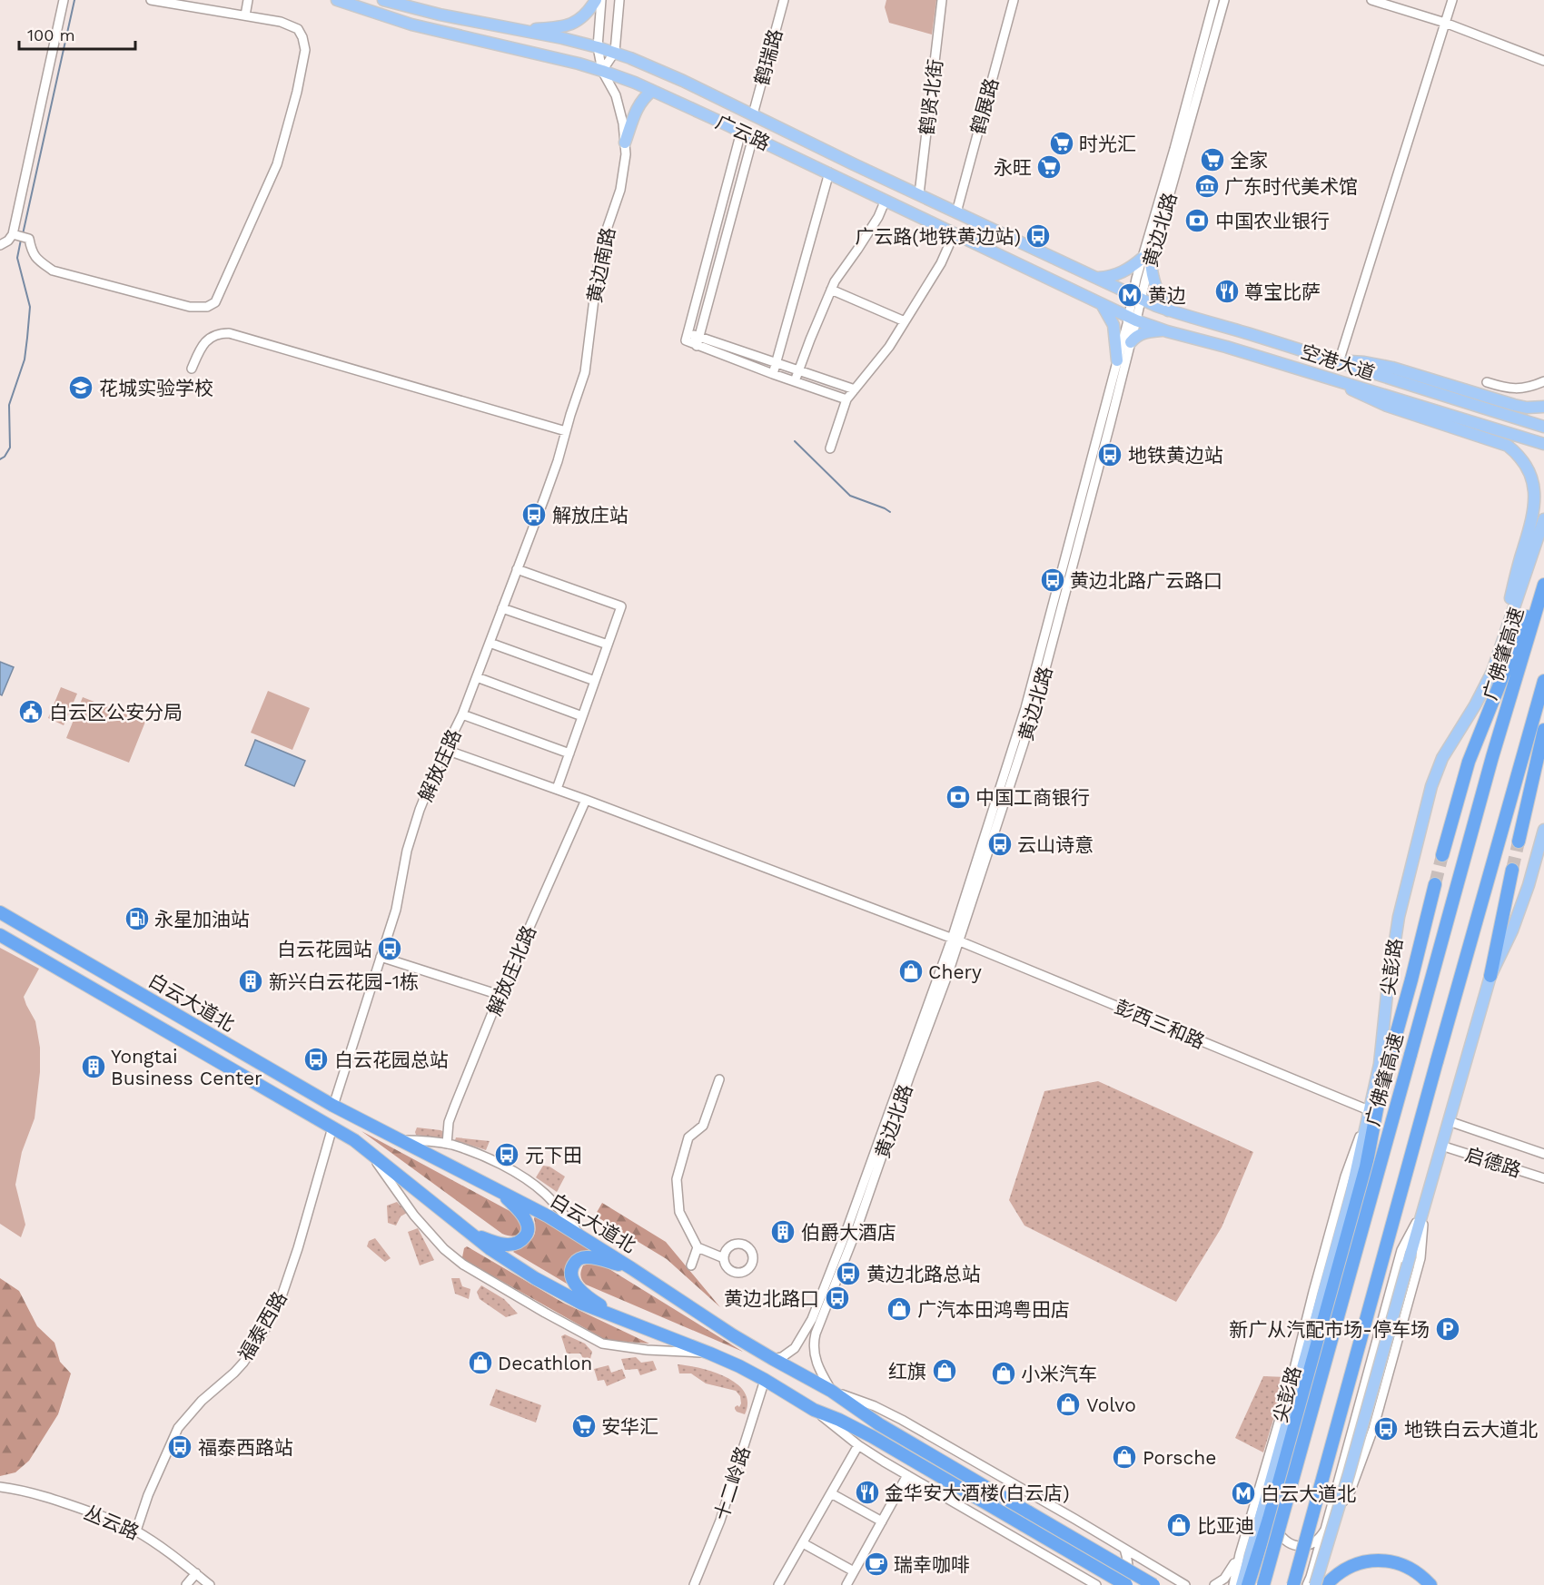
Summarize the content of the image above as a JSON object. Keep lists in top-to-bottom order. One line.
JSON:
{"streets":{"highway":["广佛肇高速","白云大道北"],"main road":["广云路","空港大道","尖彭路"],"street":["鹤瑞路","鹤贤北街","鹤展路","黄边北路","黄边南路","解放庄路","解放庄北路","彭西三和路","启德路","福泰西路","十二岭路","丛云路"]},"crossings":[["鹤瑞路","广云路"],["鹤贤北街","广云路"],["鹤展路","广云路"],["广云路","黄边北路"],["广云路","黄边南路"],["广云路","空港大道"],["黄边北路","空港大道"],["黄边北路","白云大道北"],["黄边北路","彭西三和路"],["黄边南路","解放庄路"],["解放庄路","白云大道北"],["解放庄路","彭西三和路"],["尖彭路","彭西三和路"],["解放庄北路","彭西三和路"],["白云大道北","福泰西路"],["白云大道北","十二岭路"],["福泰西路","丛云路"]],"places":{"supermarket":["时光汇","全家","永旺","安华汇"],"museum":["广东时代美术馆"],"bank":["中国农业银行","中国工商银行"],"bus stop":["广云路(地铁黄边站)","地铁黄边站","解放庄站","黄边北路广云路口","云山诗意","白云花园站","白云花园总站","元下田","黄边北路总站","黄边北路口","地铁白云大道北","福泰西路站"],"restaurant":["尊宝比萨","金华安大酒楼(白云店)"],"metro station":["黄边","白云大道北"],"school or university":["花城实验学校"],"public building":["白云区公安分局"],"fuel station":["永星加油站"],"shop":["Chery","广汽本田鸿粤田店","Decathlon","红旗","小米汽车","Volvo","Porsche","比亚迪"],"building":["新兴白云花园-1栋","Yongtai Business Center","伯爵大酒店"],"parking":["新广从汽配市场-停车场"],"cafe":["瑞幸咖啡"]},"scale_bar":"100 m"}
